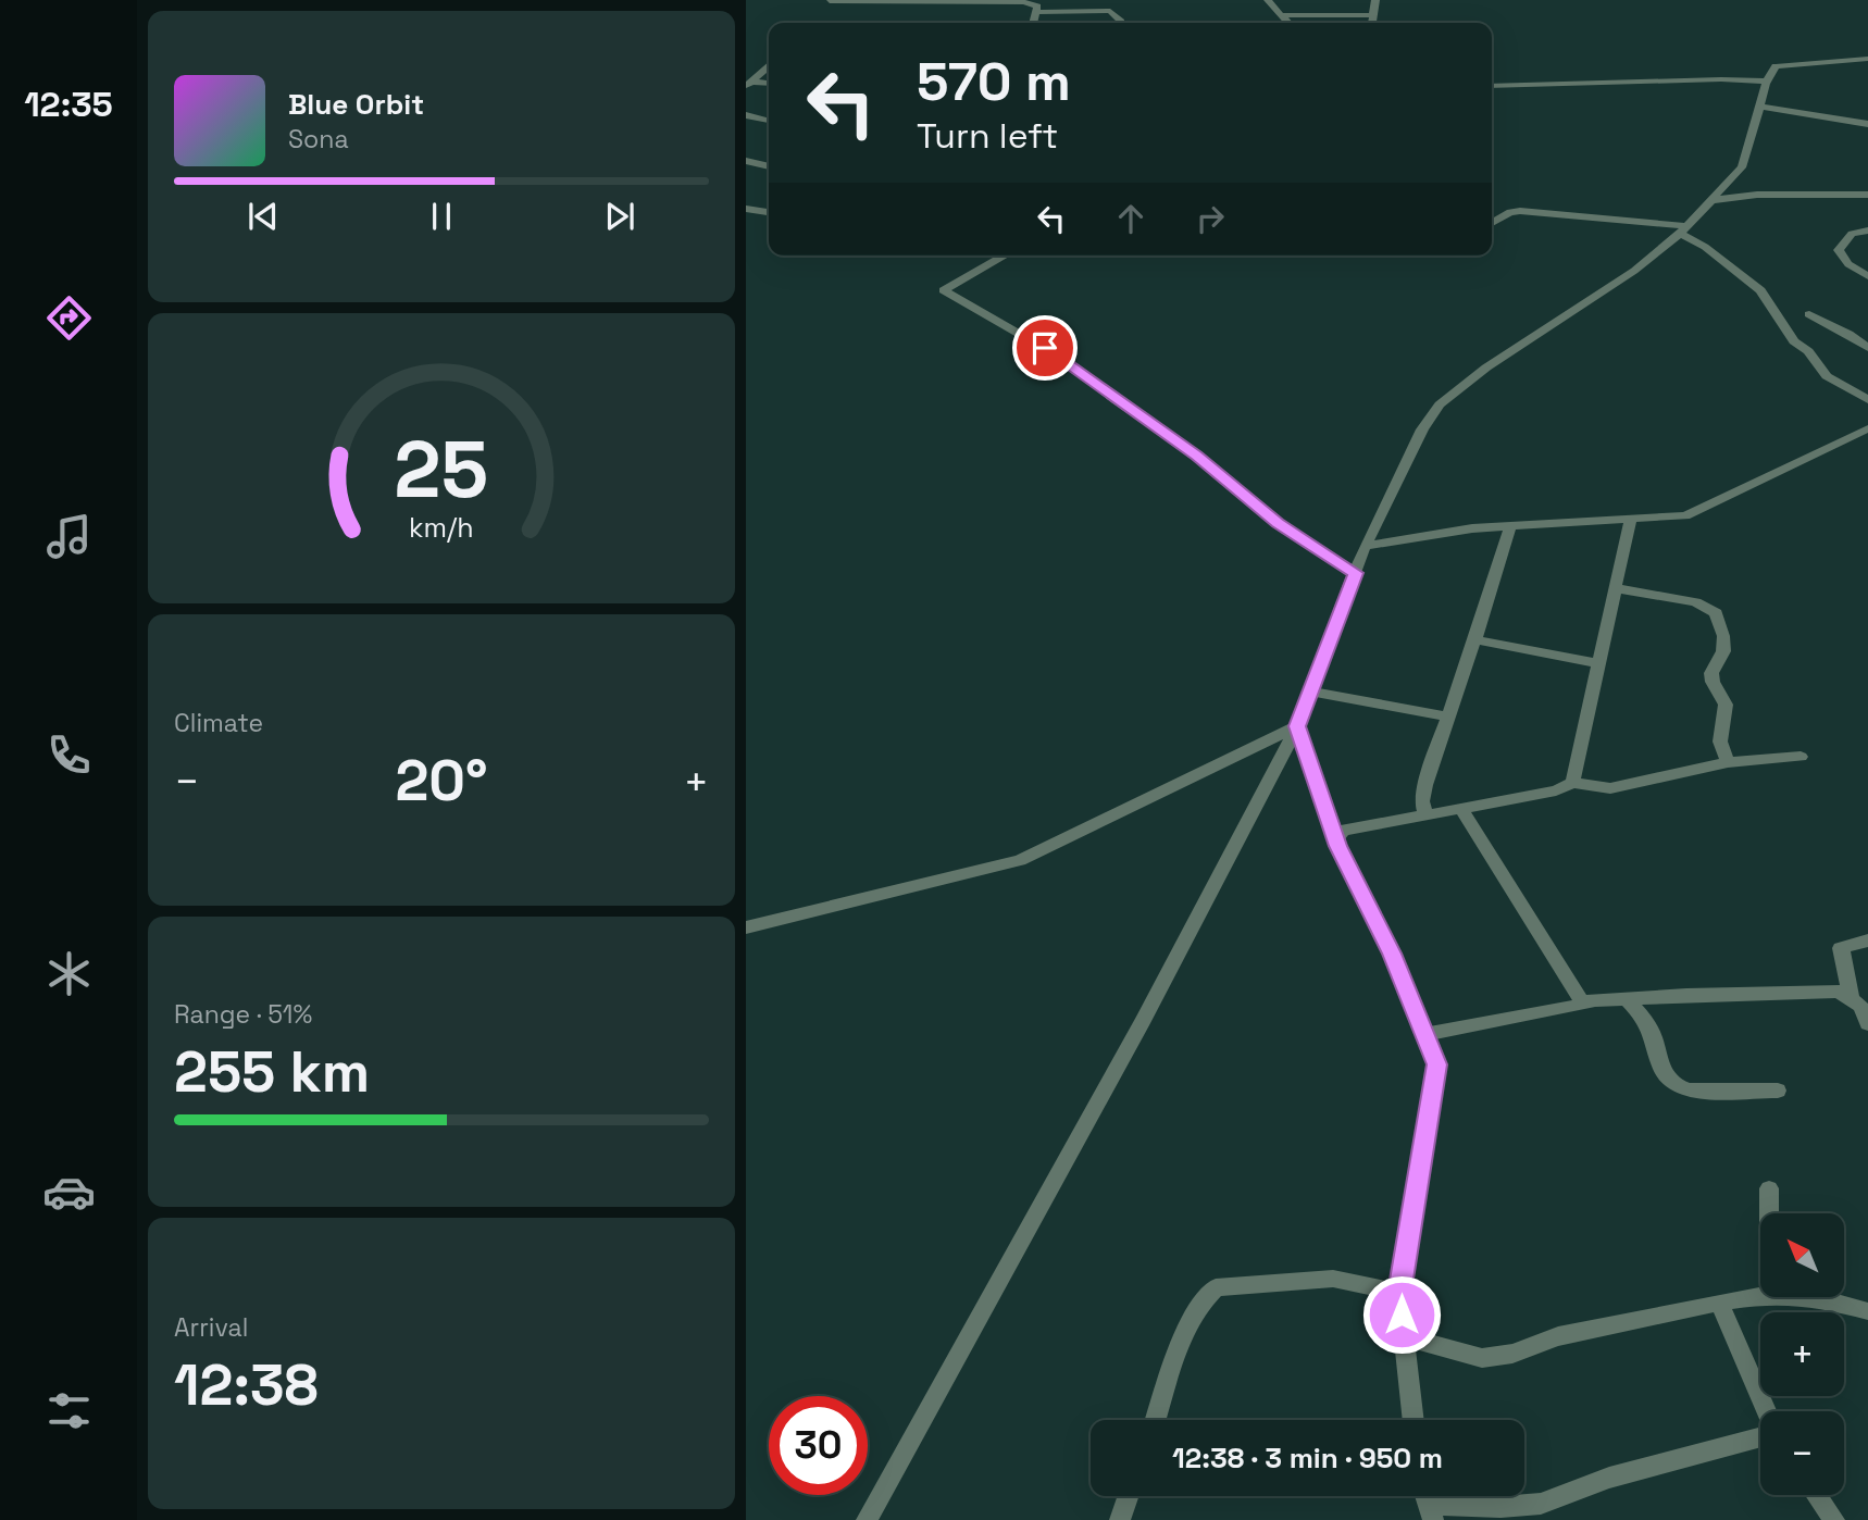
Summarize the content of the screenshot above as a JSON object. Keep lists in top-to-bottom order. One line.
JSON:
{"north":"top left","page":{"tabs":"12:35","turn":["570 m","Turn left"],"song":["Blue Orbit","Sona"],"tile":["Climate",["Range · 51%","255 km"],["Arrival","12:38"]],"heat":["−","20°","+"],"map_buttons":["+","−"],"limit":"30","trip":"12:38 · 3 min · 950 m","gauge":["25","km/h"]}}
